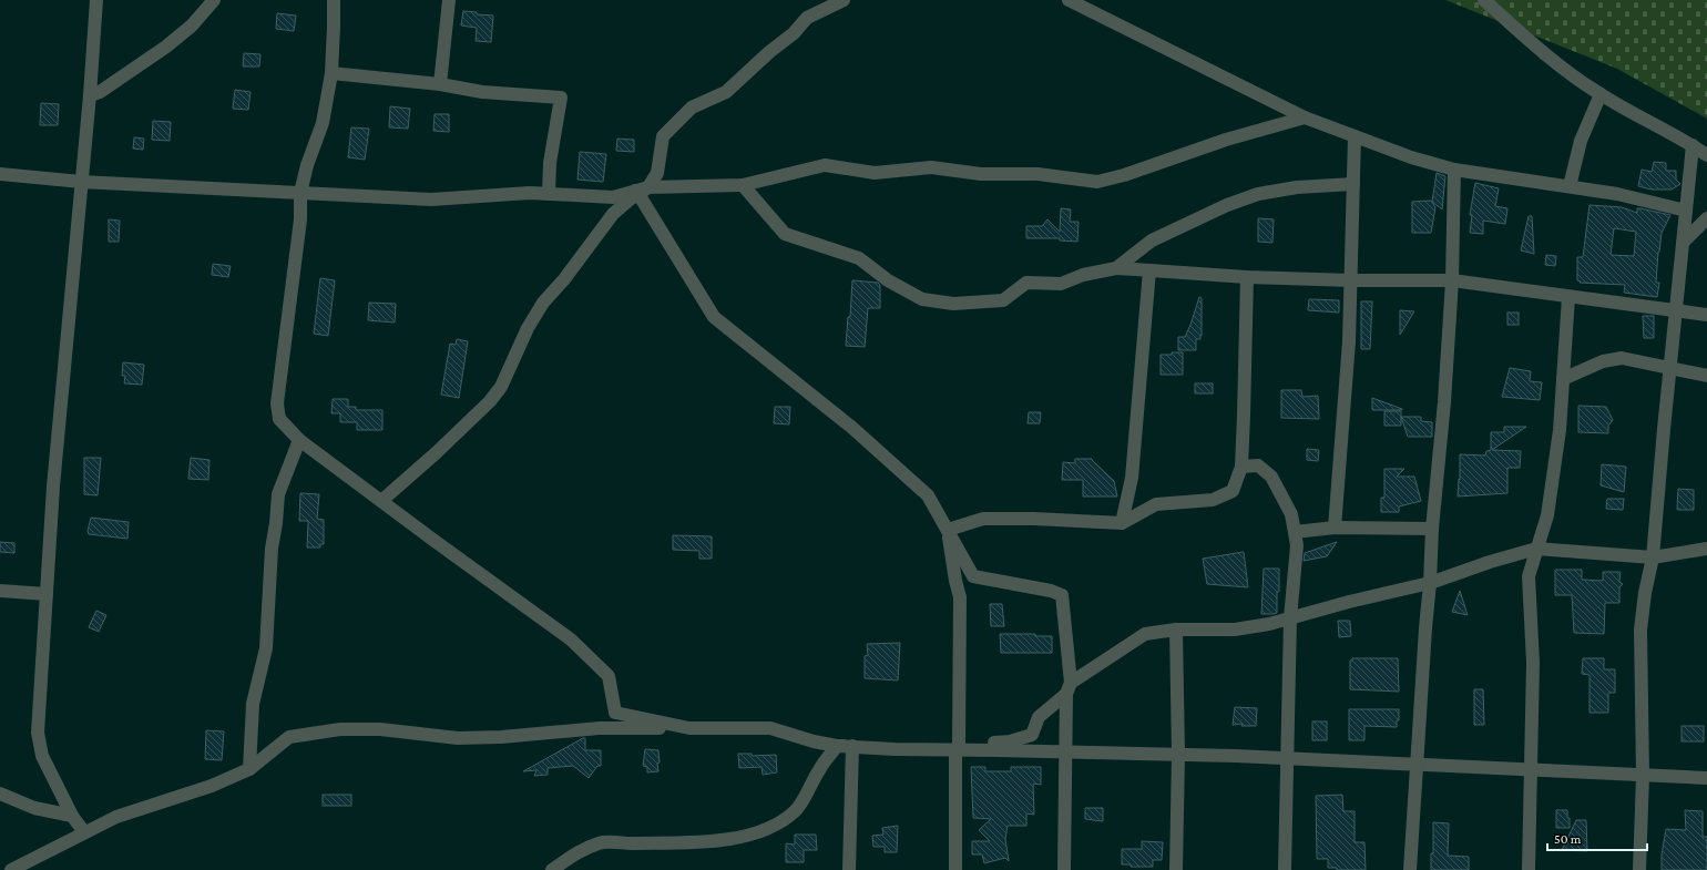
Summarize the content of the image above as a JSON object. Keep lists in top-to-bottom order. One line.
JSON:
{"scale_bar":"50 m"}
